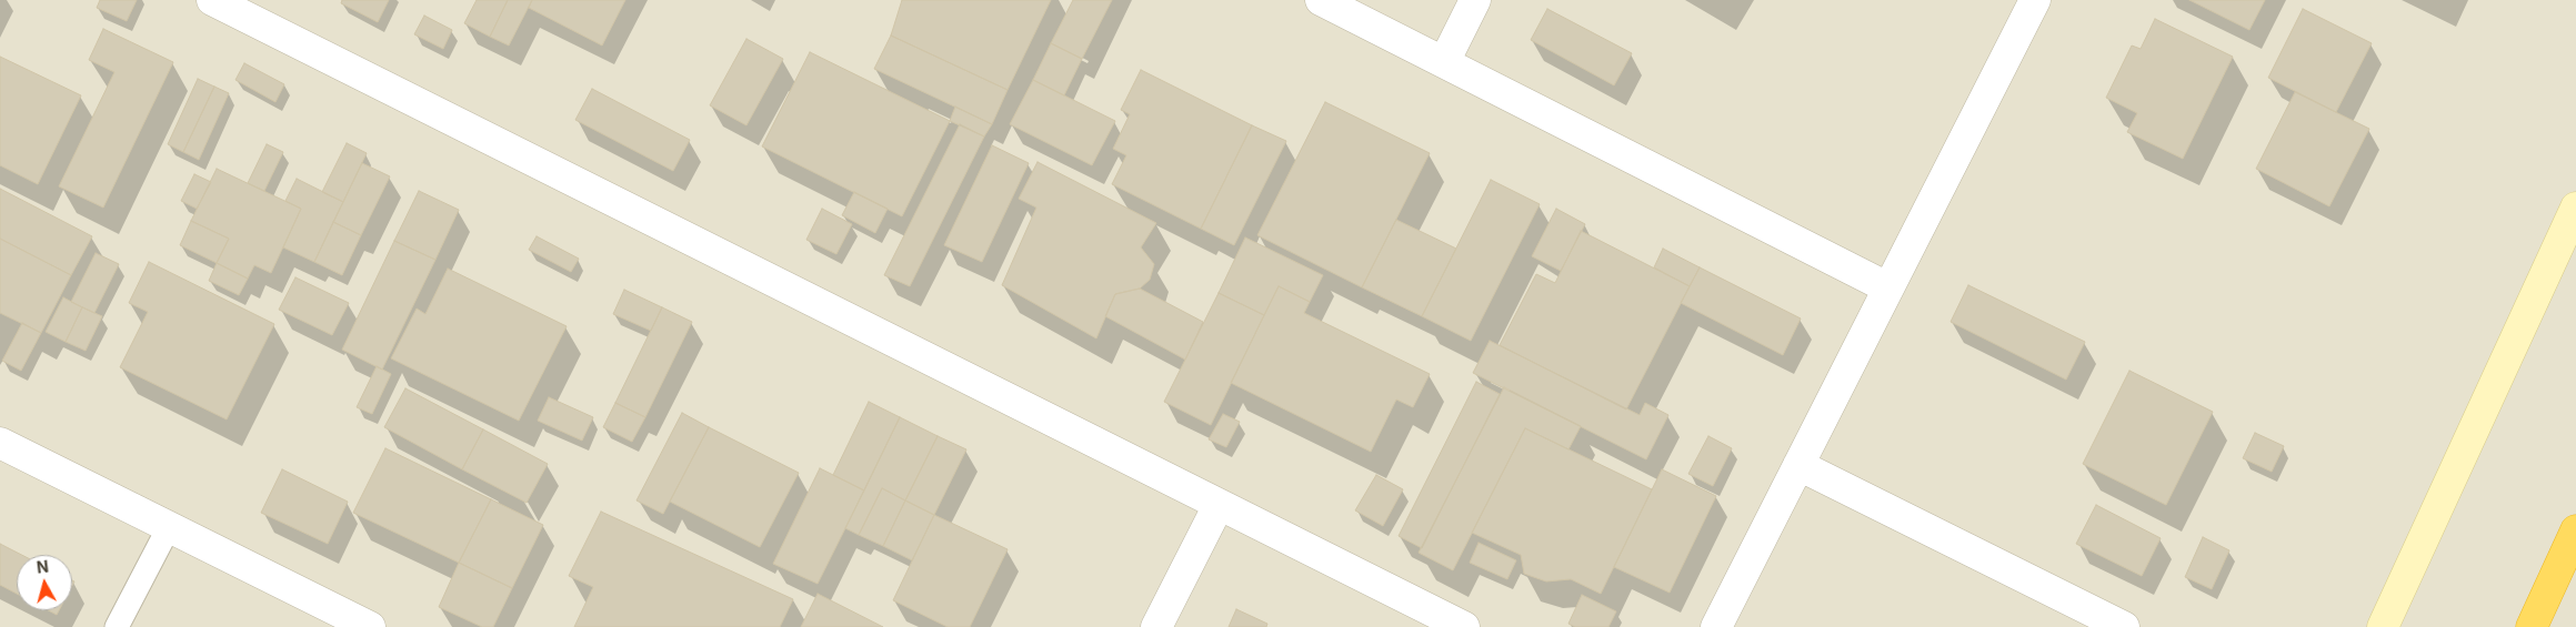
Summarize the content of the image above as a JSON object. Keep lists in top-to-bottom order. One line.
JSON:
{"north":"top"}
